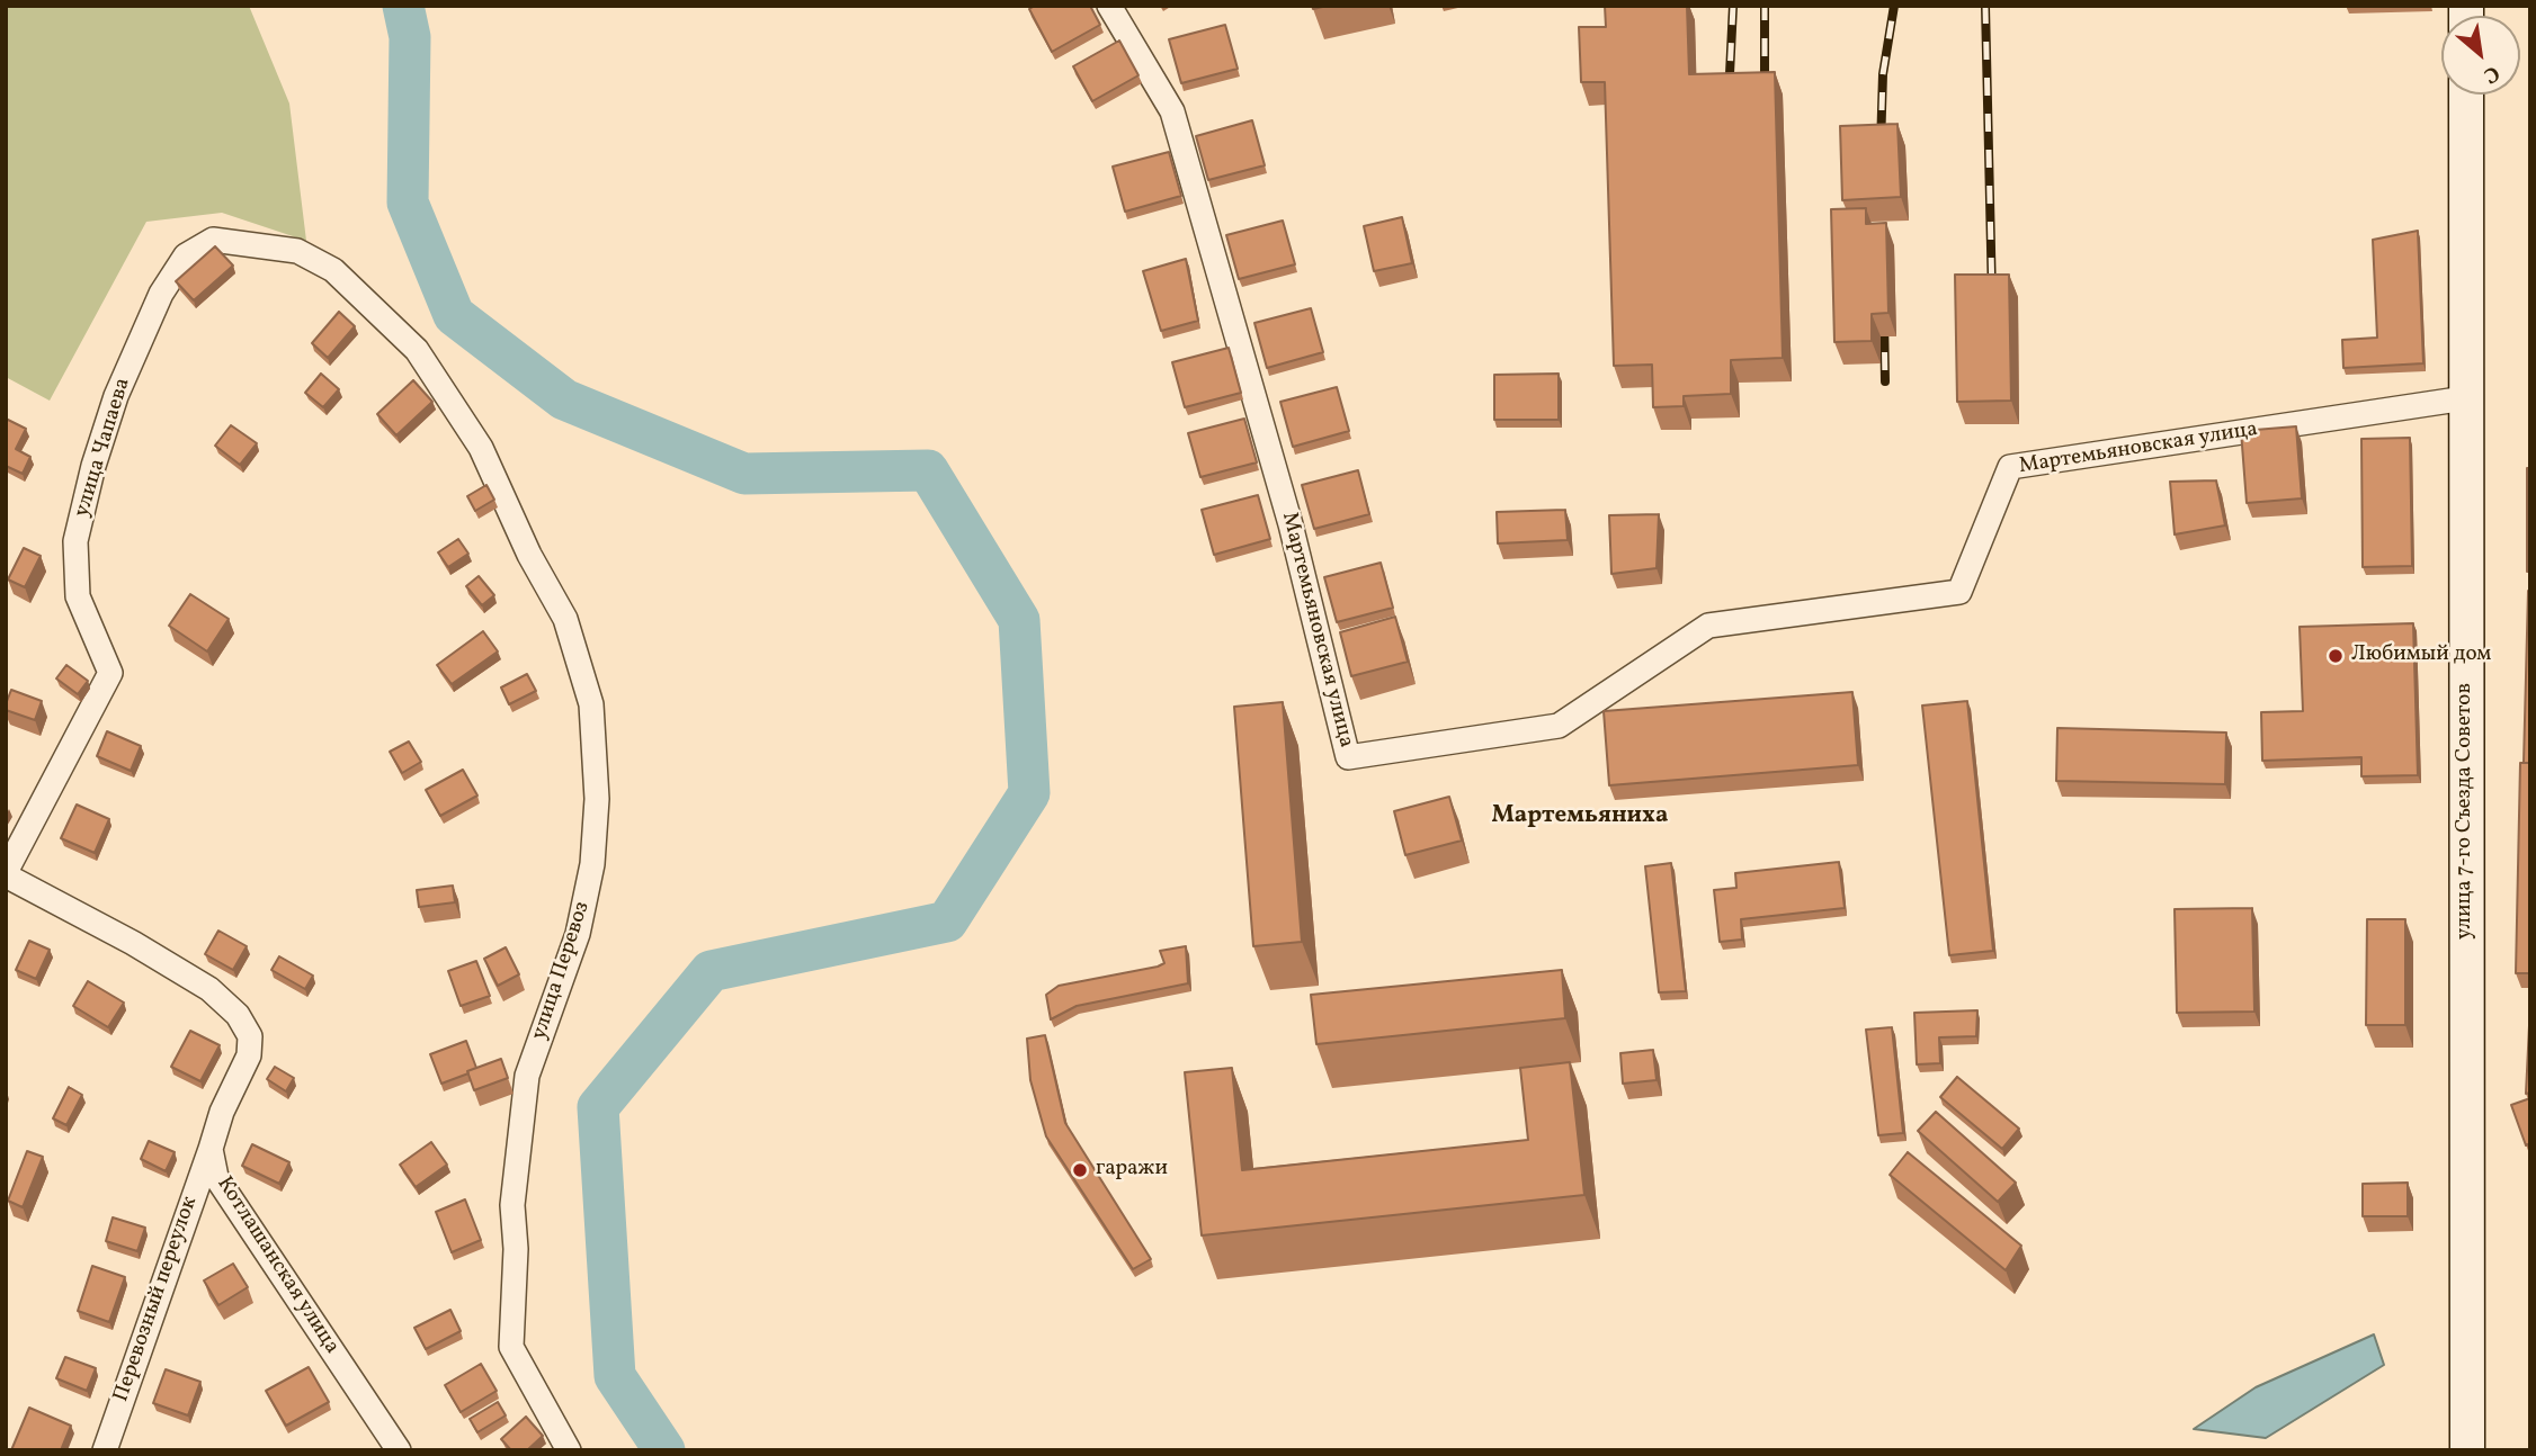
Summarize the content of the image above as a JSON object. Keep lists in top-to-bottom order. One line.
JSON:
{"streets":{"street":["улица Чапаева","Мартемьяновская улица","улица 7-го Съезда Советов","улица Перевоз","Котлашанская улица","Перевозный переулок"]},"crossings":[["улица Чапаева","улица Перевоз"],["улица Чапаева","Котлашанская улица"],["Мартемьяновская улица","улица 7-го Съезда Советов"],["Котлашанская улица","Перевозный переулок"]],"districts":["Мартемьяниха"],"places":["Любимый дом","гаражи"],"north":"bottom right"}
